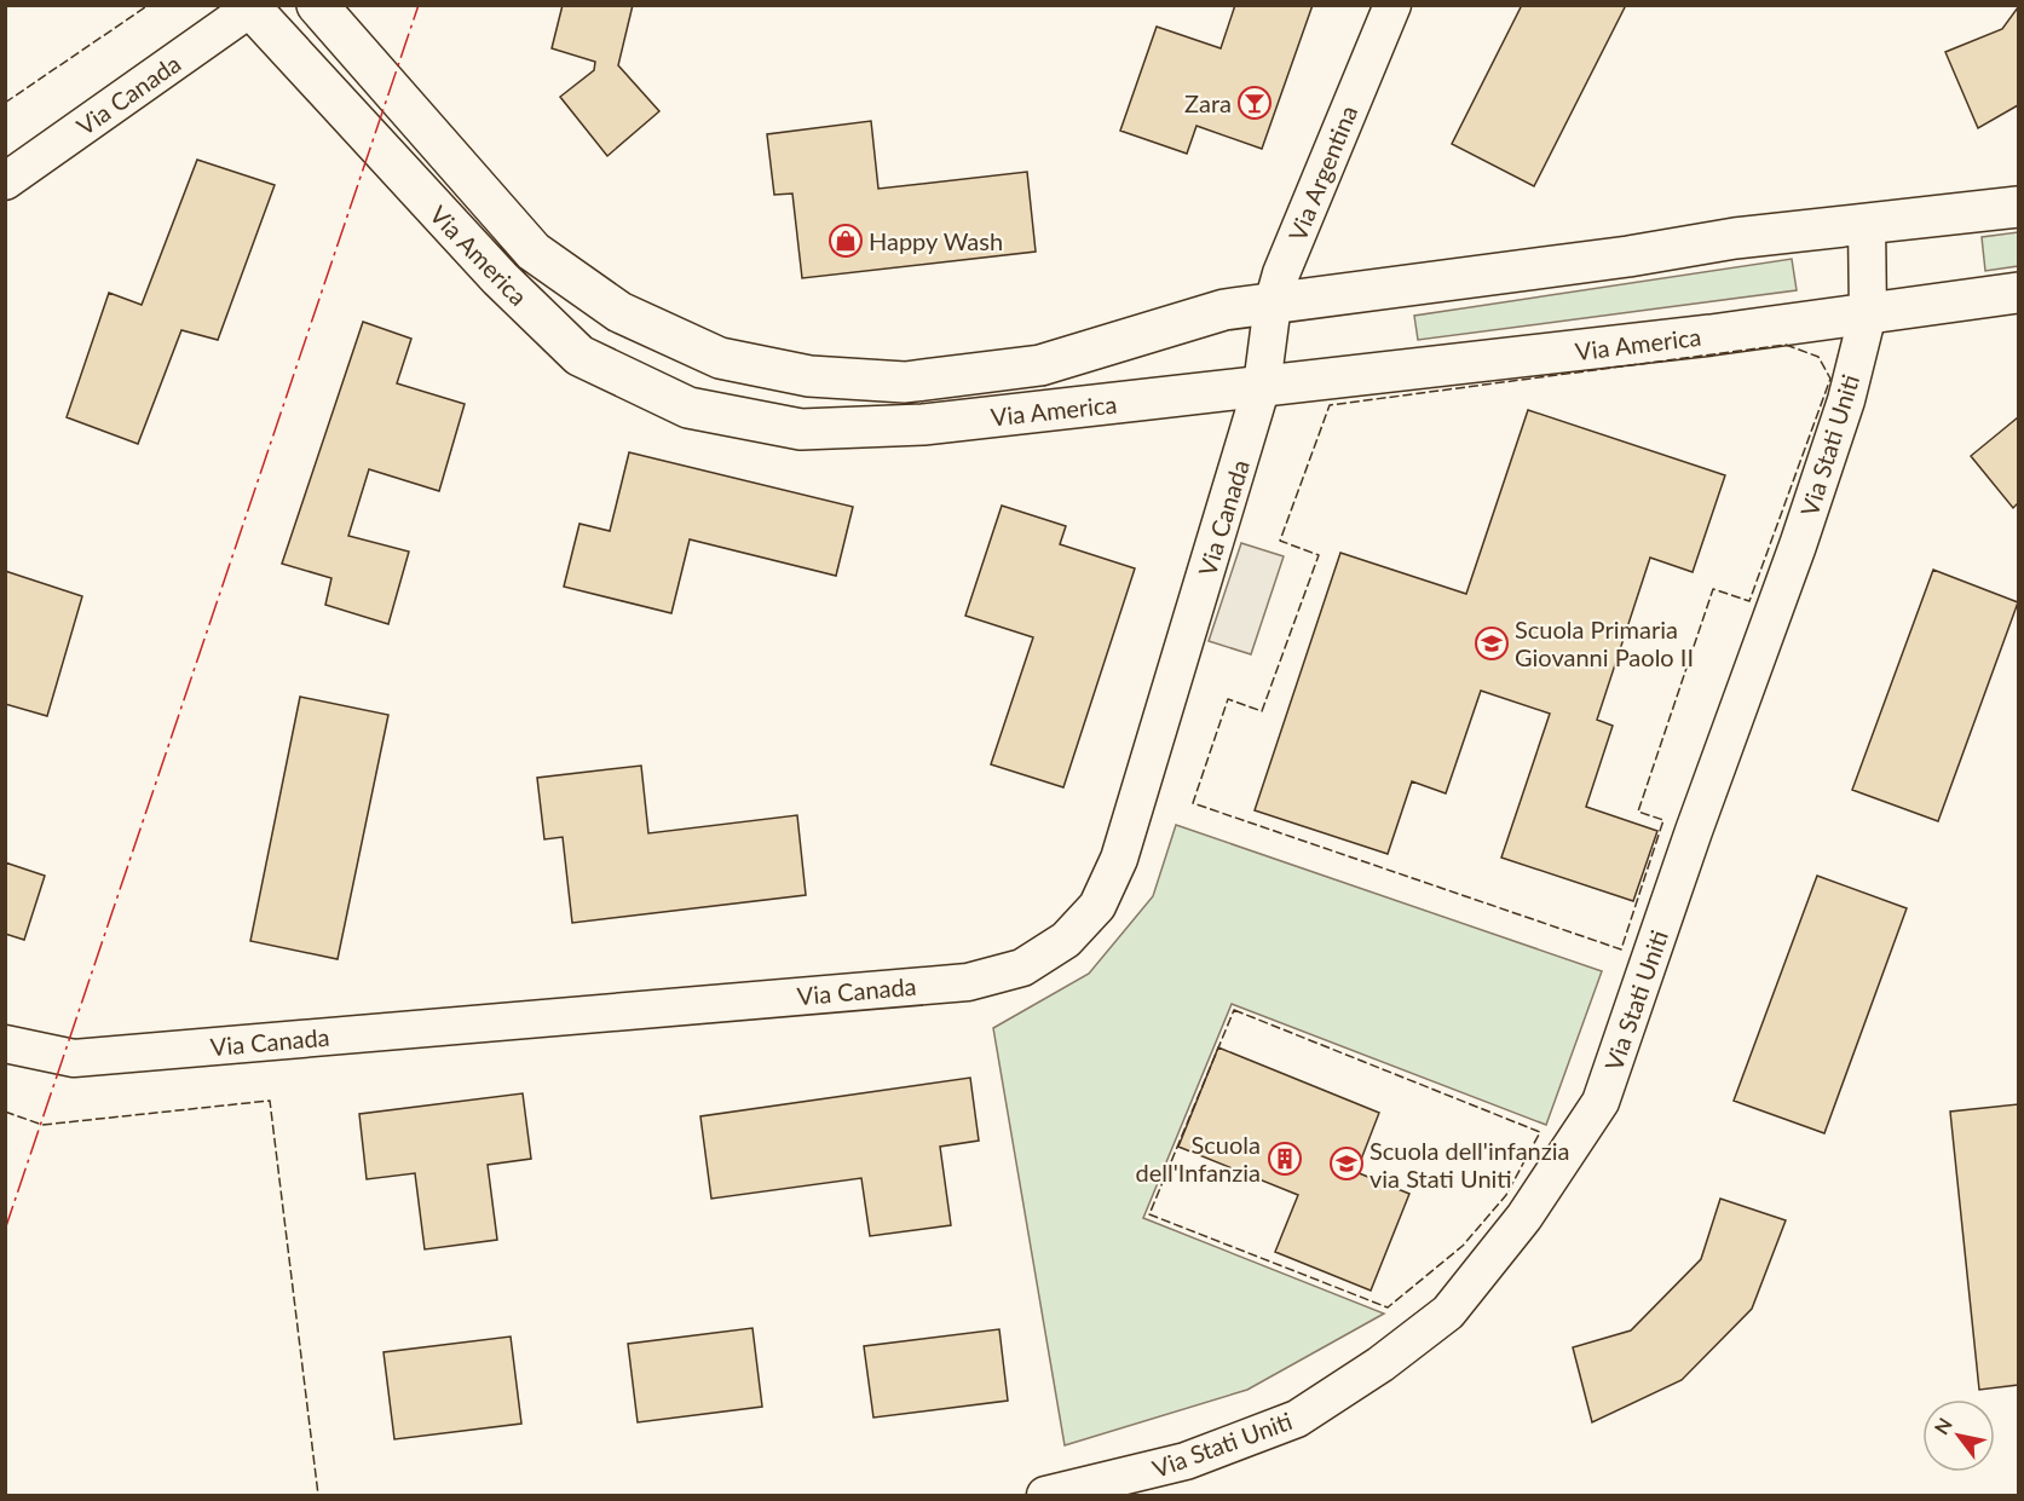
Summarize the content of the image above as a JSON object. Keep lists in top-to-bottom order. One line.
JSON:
{"streets":{"street":["Via Canada","Via Argentina","Via America","Via Stati Uniti"]},"crossings":[["Via Canada","Via Argentina"],["Via Canada","Via America"],["Via Argentina","Via America"],["Via America","Via Stati Uniti"]],"places":{"bar":["Zara"],"shop":["Happy Wash"],"school or university":["Scuola Primaria Giovanni Paolo II","Scuola dell'infanzia via Stati Uniti"],"building":["Scuola dell'Infanzia"]},"north":"top left"}
